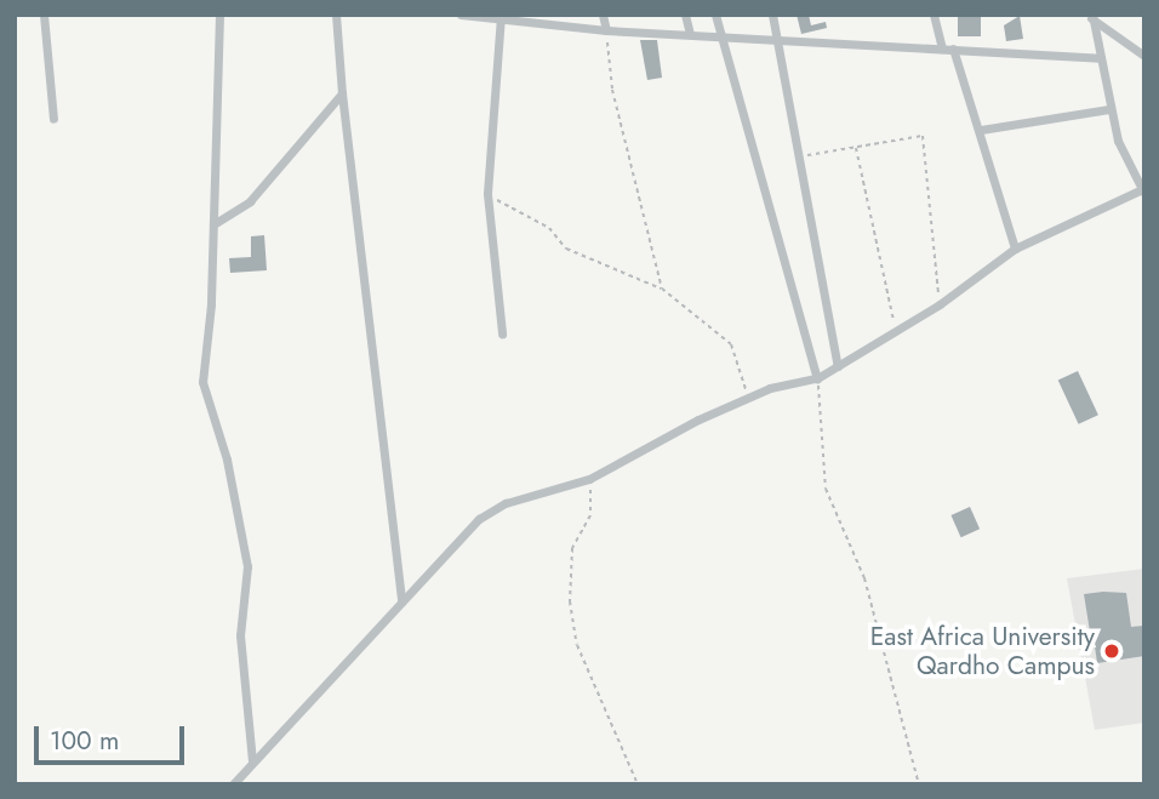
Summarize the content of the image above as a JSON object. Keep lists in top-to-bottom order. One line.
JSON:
{"places":["East Africa University Qardho Campus"],"scale_bar":"100 m"}
